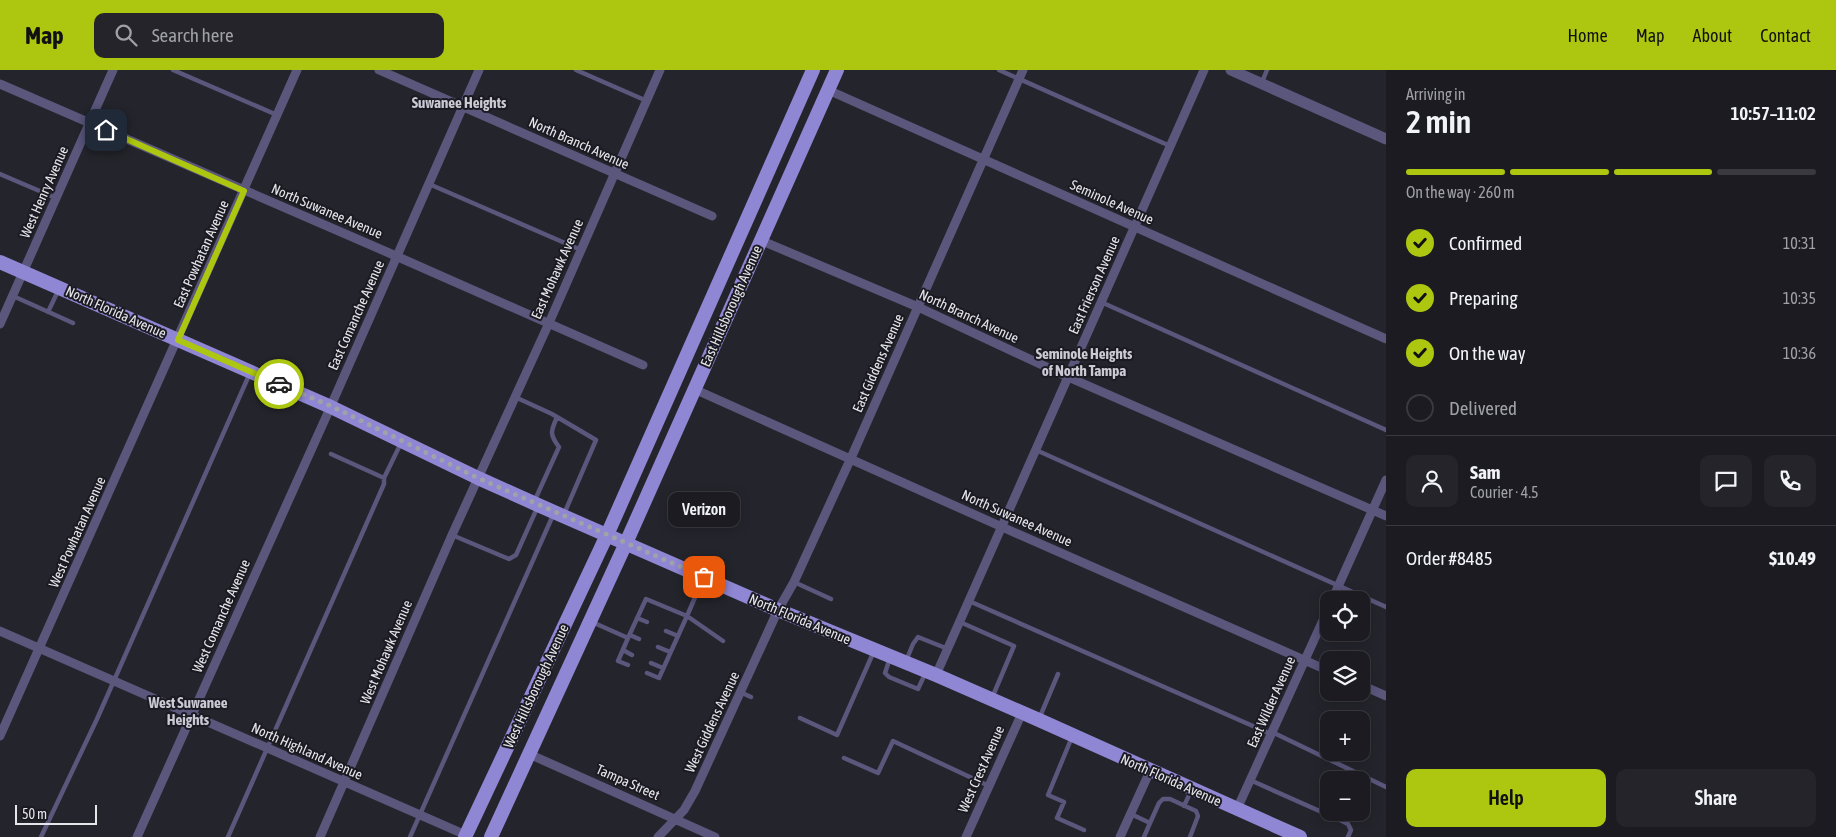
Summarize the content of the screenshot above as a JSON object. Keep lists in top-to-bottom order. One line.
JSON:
{"streets":{"main road":["East Hillsborough Avenue","North Florida Avenue","West Hillsborough Avenue"],"street":["North Branch Avenue","West Henry Avenue","Seminole Avenue","North Suwanee Avenue","East Powhatan Avenue","East Mohawk Avenue","East Frierson Avenue","East Comanche Avenue","East Giddens Avenue","West Powhatan Avenue","West Comanche Avenue","West Mohawk Avenue","East Wilder Avenue","West Giddens Avenue","North Highland Avenue","West Crest Avenue","Tampa Street"]},"crossings":[["North Branch Avenue","East Mohawk Avenue"],["North Branch Avenue","East Frierson Avenue"],["North Branch Avenue","East Hillsborough Avenue"],["North Branch Avenue","East Comanche Avenue"],["North Branch Avenue","East Giddens Avenue"],["West Henry Avenue","North Suwanee Avenue"],["West Henry Avenue","North Florida Avenue"],["Seminole Avenue","East Frierson Avenue"],["Seminole Avenue","East Hillsborough Avenue"],["Seminole Avenue","East Giddens Avenue"],["North Suwanee Avenue","East Powhatan Avenue"],["North Suwanee Avenue","East Mohawk Avenue"],["North Suwanee Avenue","East Frierson Avenue"],["North Suwanee Avenue","East Hillsborough Avenue"],["North Suwanee Avenue","East Comanche Avenue"],["North Suwanee Avenue","East Giddens Avenue"],["North Suwanee Avenue","East Wilder Avenue"],["East Powhatan Avenue","North Florida Avenue"],["East Powhatan Avenue","West Powhatan Avenue"],["East Mohawk Avenue","North Florida Avenue"],["East Mohawk Avenue","West Mohawk Avenue"],["East Frierson Avenue","North Florida Avenue"],["East Hillsborough Avenue","North Florida Avenue"],["East Hillsborough Avenue","West Hillsborough Avenue"],["North Florida Avenue","East Comanche Avenue"],["North Florida Avenue","East Giddens Avenue"],["North Florida Avenue","West Powhatan Avenue"],["North Florida Avenue","West Comanche Avenue"],["North Florida Avenue","West Mohawk Avenue"],["North Florida Avenue","West Hillsborough Avenue"],["North Florida Avenue","East Wilder Avenue"],["North Florida Avenue","West Giddens Avenue"],["North Florida Avenue","West Crest Avenue"],["East Comanche Avenue","West Comanche Avenue"],["East Giddens Avenue","West Giddens Avenue"],["West Powhatan Avenue","North Highland Avenue"],["West Comanche Avenue","North Highland Avenue"],["West Mohawk Avenue","North Highland Avenue"],["West Hillsborough Avenue","North Highland Avenue"],["West Hillsborough Avenue","Tampa Street"],["West Giddens Avenue","Tampa Street"]],"districts":["Suwanee Heights","Seminole Heights of North Tampa","West Suwanee Heights"],"places":["Verizon"],"scale_bar":"50 m","page":{"header":"Map","search":"Search here","nav":["Home","Map","About","Contact"],"heading":["2 min","Arriving in","10:57–11:02"],"panel":["Sam","Courier · 4.5","Order #8485","$10.49"],"bar":"On the way · 260 m","list":[["Confirmed","10:31"],["Preparing","10:35"],["On the way","10:36"],"Delivered"],"bubble":"Verizon","map_buttons":["+","−"],"buttons":["Help","Share"],"scale":"50 m"}}
